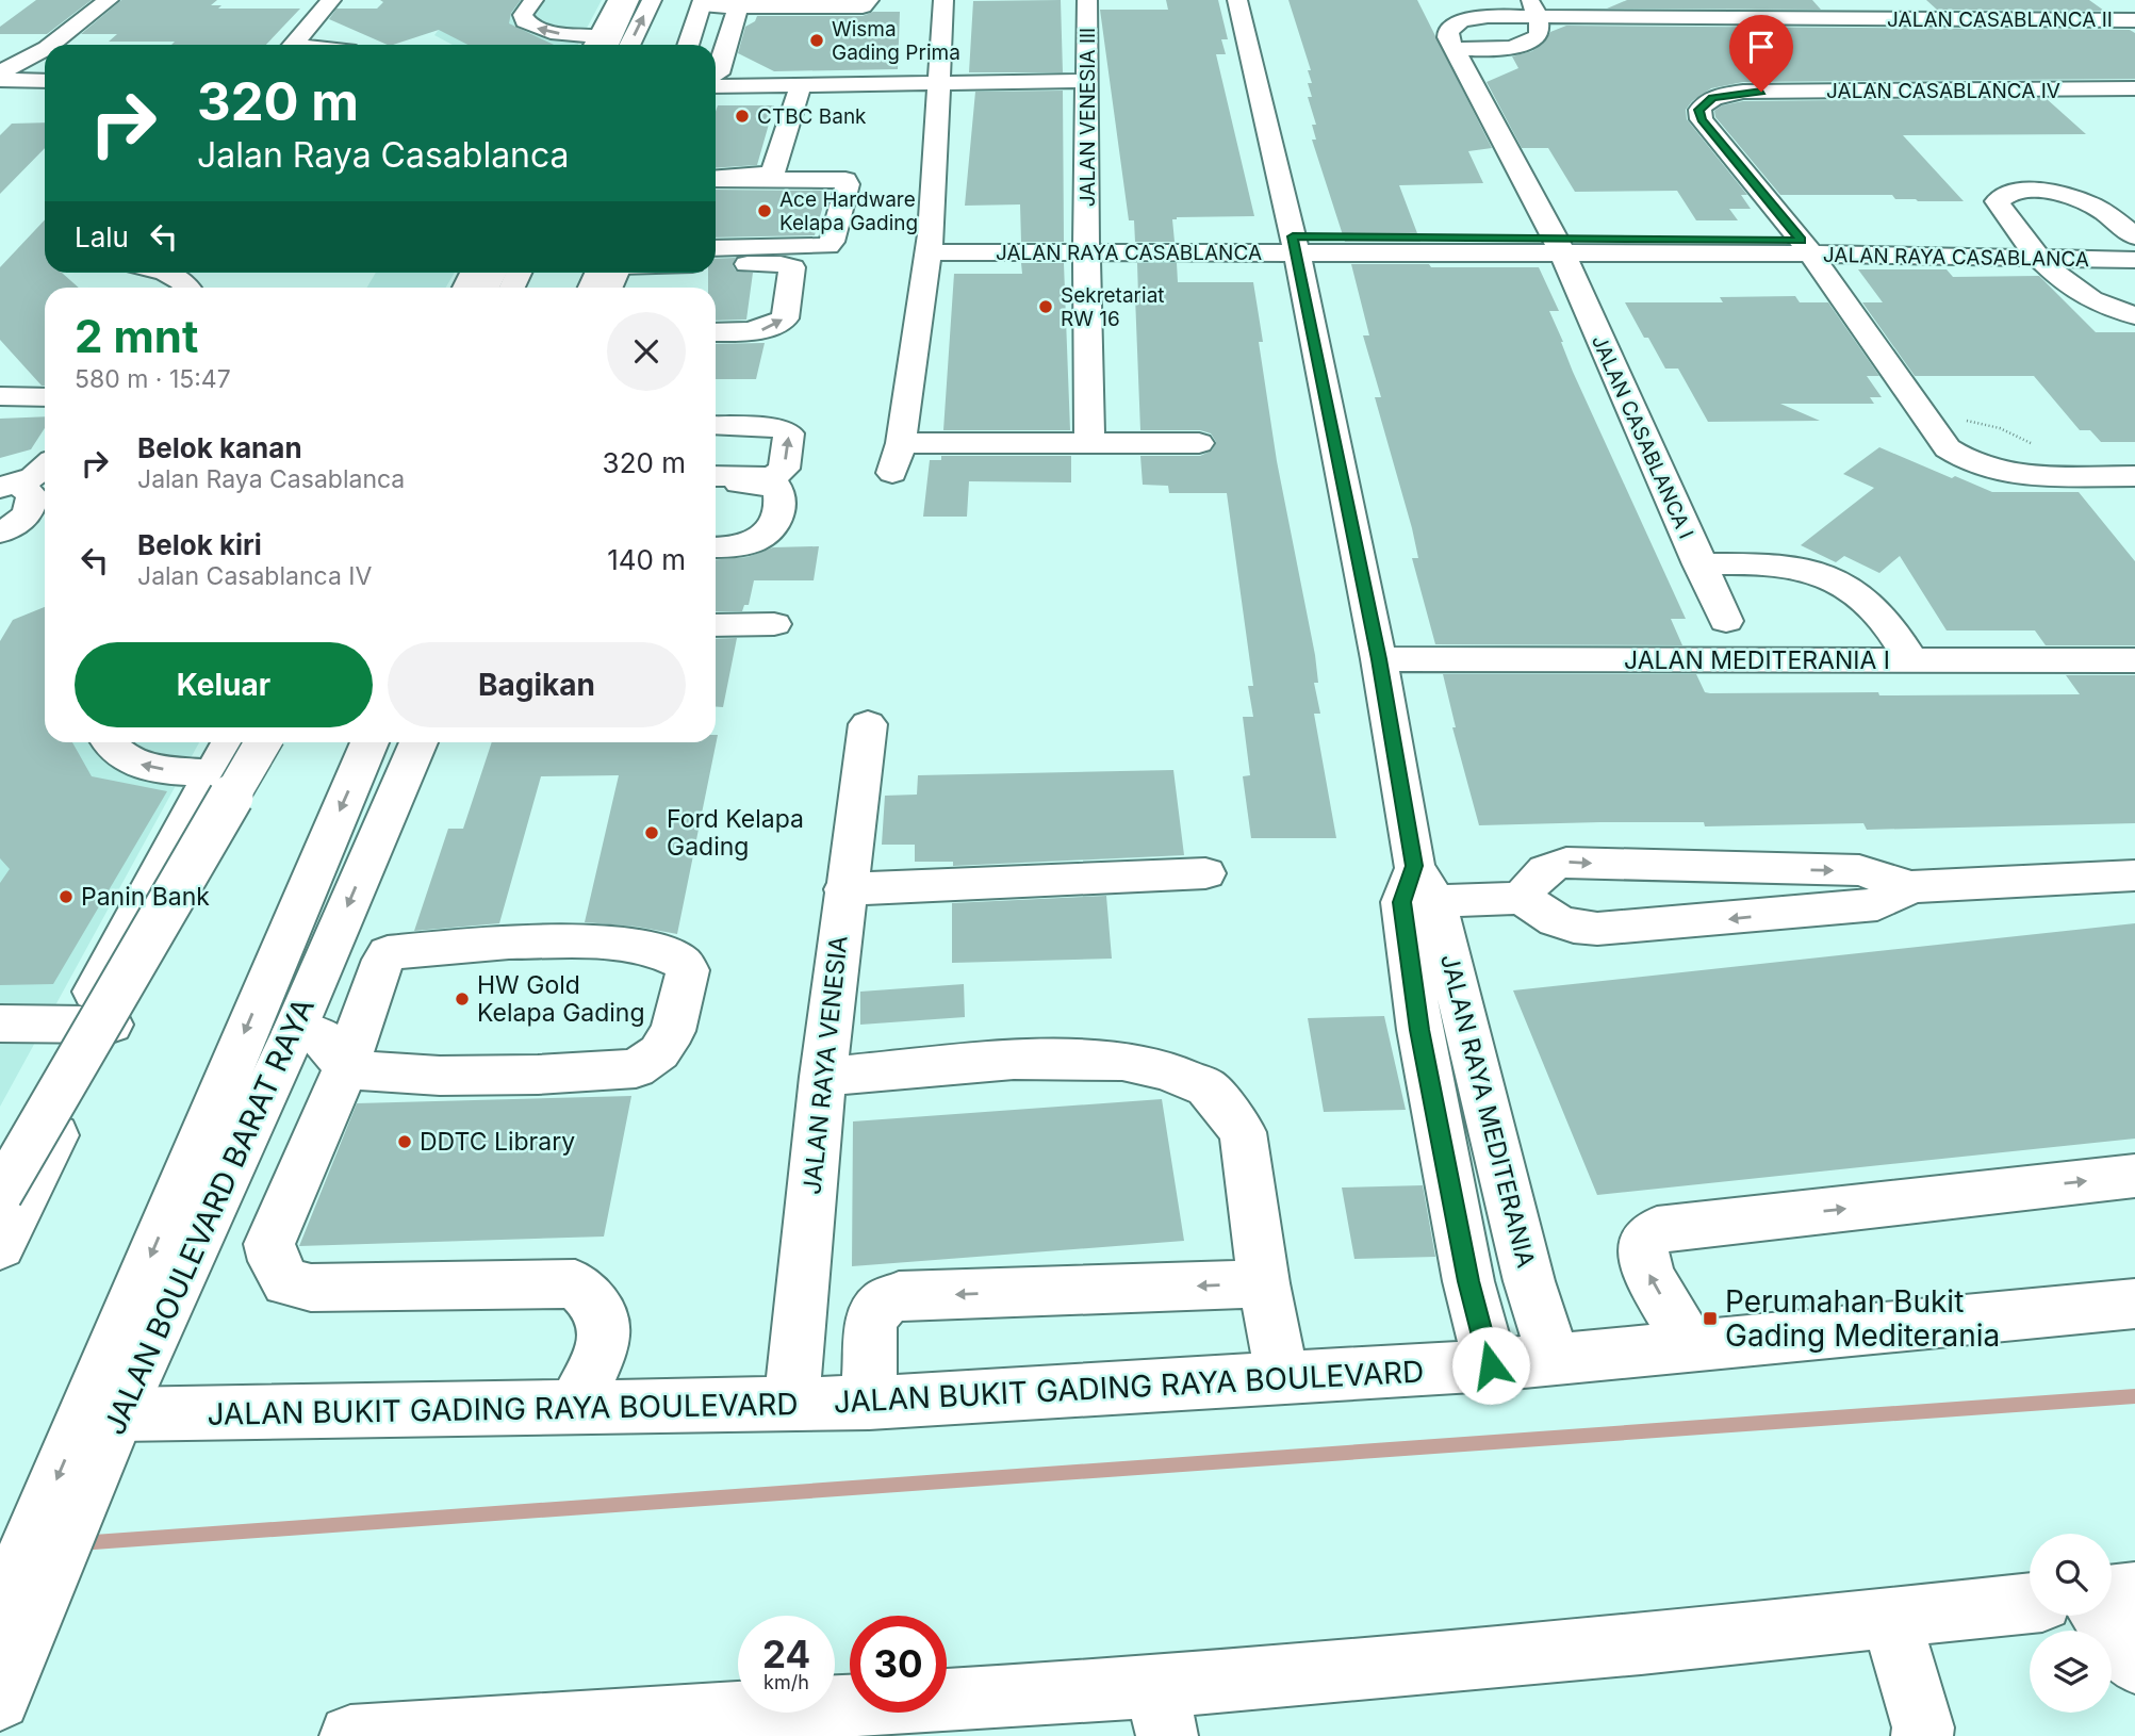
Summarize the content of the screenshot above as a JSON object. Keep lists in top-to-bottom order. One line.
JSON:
{"streets":{"main road":["JALAN CASABLANCA II","JALAN CASABLANCA IV","JALAN VENESIA III","JALAN RAYA CASABLANCA","JALAN CASABLANCA I","JALAN MEDITERANIA I","JALAN RAYA VENESIA","JALAN RAYA MEDITERANIA","JALAN BOULEVARD BARAT RAYA","JALAN BUKIT GADING RAYA BOULEVARD"]},"crossings":[["JALAN CASABLANCA IV","JALAN RAYA CASABLANCA"],["JALAN VENESIA III","JALAN RAYA CASABLANCA"],["JALAN RAYA CASABLANCA","JALAN CASABLANCA I"],["JALAN RAYA CASABLANCA","JALAN RAYA MEDITERANIA"],["JALAN MEDITERANIA I","JALAN RAYA MEDITERANIA"],["JALAN RAYA VENESIA","JALAN BUKIT GADING RAYA BOULEVARD"],["JALAN RAYA MEDITERANIA","JALAN BUKIT GADING RAYA BOULEVARD"],["JALAN BOULEVARD BARAT RAYA","JALAN BUKIT GADING RAYA BOULEVARD"]],"places":{"other":["Wisma Gading Prima","CTBC Bank","Ace Hardware Kelapa Gading","Sekretariat RW 16","Ford Kelapa Gading","Panin Bank","HW Gold Kelapa Gading","DDTC Library"],"transit":["Perumahan Bukit Gading Mediterania"]},"page":{"turn":["320 m","Jalan Raya Casablanca"],"then":"Lalu","heading":["2 mnt","580 m · 15:47"],"list":[{"name":"Belok kanan","note":"Jalan Raya Casablanca","value":"320 m"},{"name":"Belok kiri","note":"Jalan Casablanca IV","value":"140 m"}],"buttons":["Keluar","Bagikan"],"speed":"24 km/h","limit":"30"}}
